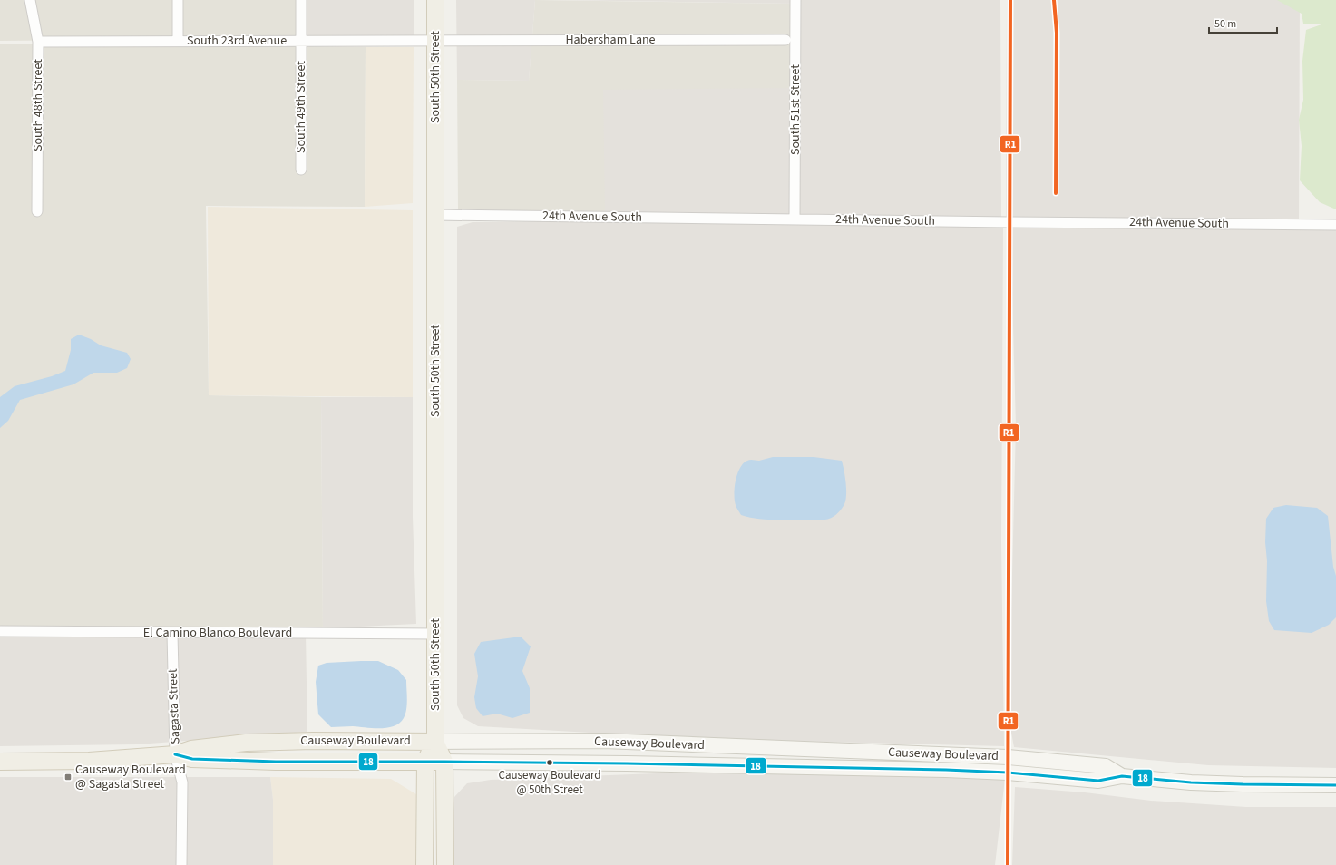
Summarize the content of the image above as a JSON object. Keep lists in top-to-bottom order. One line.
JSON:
{"streets":{"main road":["South 50th Street","Causeway Boulevard"],"street":["Habersham Lane","South 23rd Avenue","South 48th Street","South 49th Street","South 51st Street","24th Avenue South","El Camino Blanco Boulevard","Sagasta Street"]},"crossings":[["Habersham Lane","South 23rd Avenue"],["Habersham Lane","South 50th Street"],["South 23rd Avenue","South 50th Street"],["South 23rd Avenue","South 48th Street"],["South 23rd Avenue","South 49th Street"],["South 50th Street","24th Avenue South"],["South 50th Street","El Camino Blanco Boulevard"],["South 50th Street","Causeway Boulevard"],["South 51st Street","24th Avenue South"],["El Camino Blanco Boulevard","Sagasta Street"],["Sagasta Street","Causeway Boulevard"]],"places":{"other":["Causeway Boulevard @ 50th Street"],"transit":["Causeway Boulevard @ Sagasta Street"]},"lines":["transit line R1","transit line 18"],"scale_bar":"50 m"}
